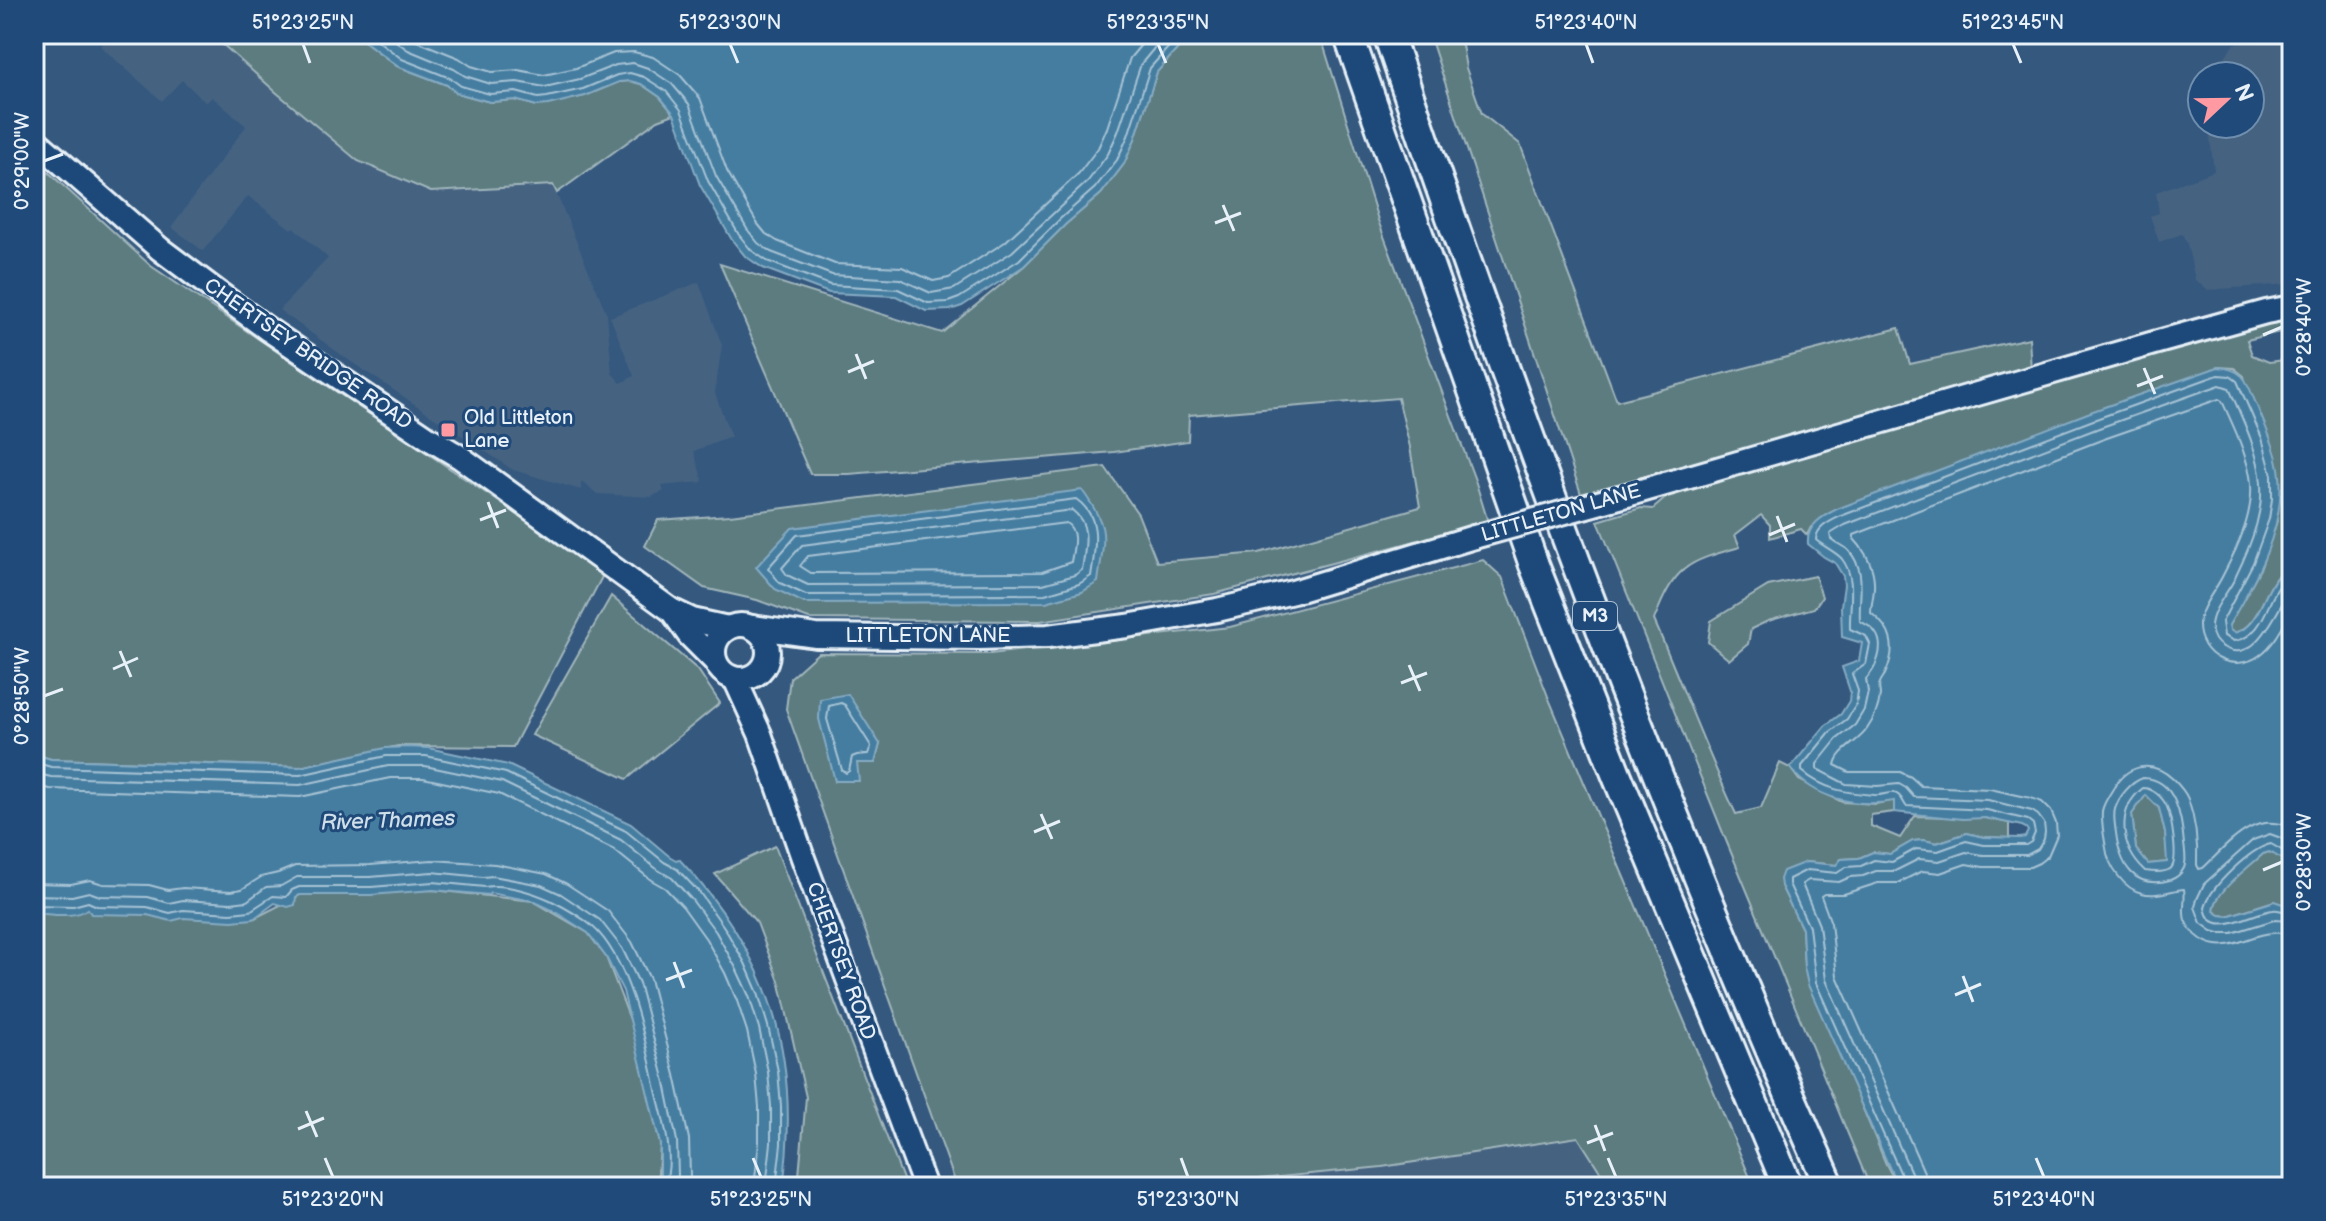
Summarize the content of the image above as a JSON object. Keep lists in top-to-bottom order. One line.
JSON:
{"streets":{"highway":["M3"],"street":["CHERTSEY BRIDGE ROAD","LITTLETON LANE","CHERTSEY ROAD"]},"crossings":[["CHERTSEY BRIDGE ROAD","CHERTSEY ROAD"]],"water":["River Thames"],"places":{"transit":["Old Littleton Lane"]},"north":"right","coordinates":["51°23'25\"N","51°23'30\"N","51°23'35\"N","51°23'40\"N","51°23'45\"N","0°29'00\"W","0°28'40\"W","0°28'50\"W","0°28'30\"W","51°23'20\"N"]}
